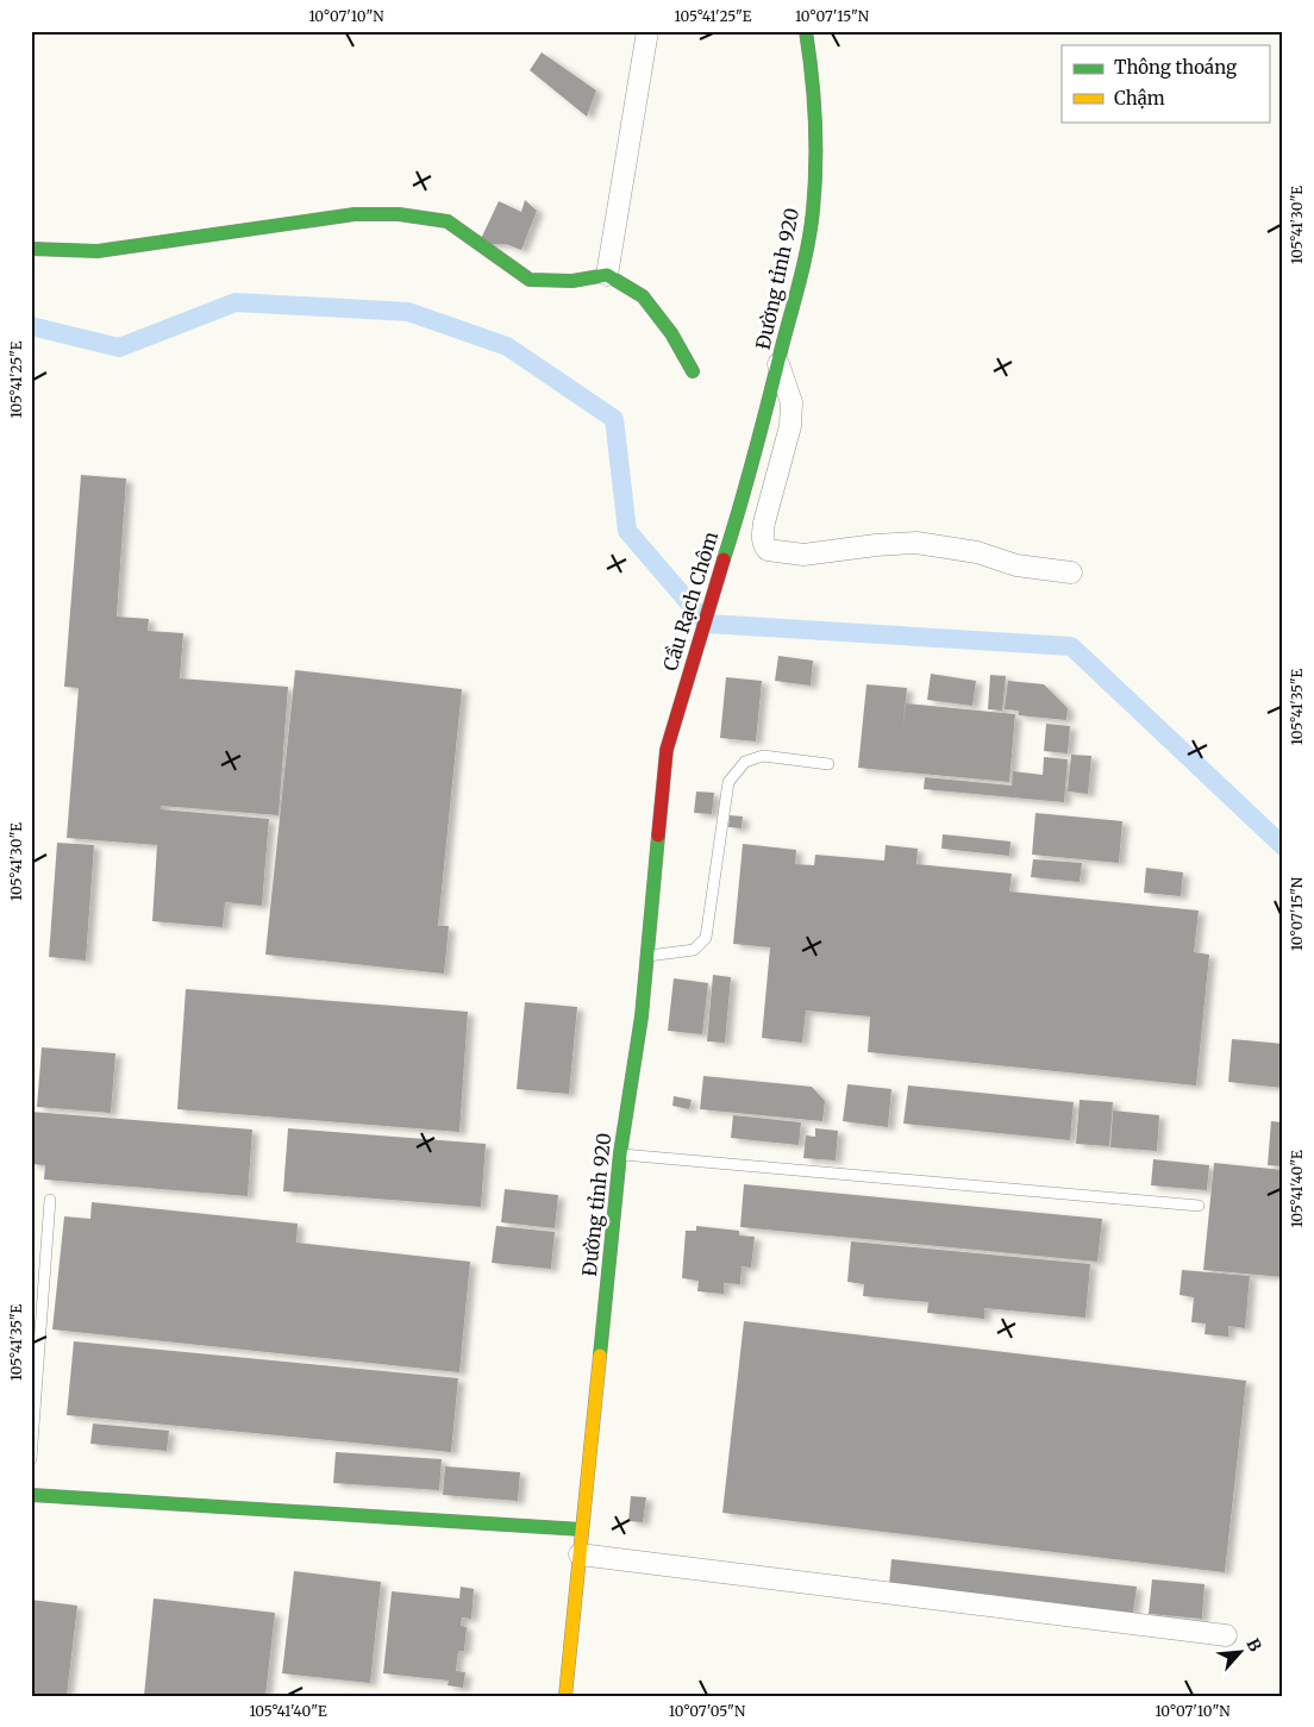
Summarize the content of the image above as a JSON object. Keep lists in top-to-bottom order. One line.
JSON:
{"streets":{"main road":["Đường tỉnh 920","Cầu Rạch Chôm"]},"crossings":[["Đường tỉnh 920","Cầu Rạch Chôm"]],"legend":["Thông thoáng","Chậm"],"north":"top right","coordinates":["10°07'10\"N","105°41'25\"E","10°07'15\"N","105°41'30\"E","105°41'35\"E","105°41'40\"E","10°07'05\"N"]}
